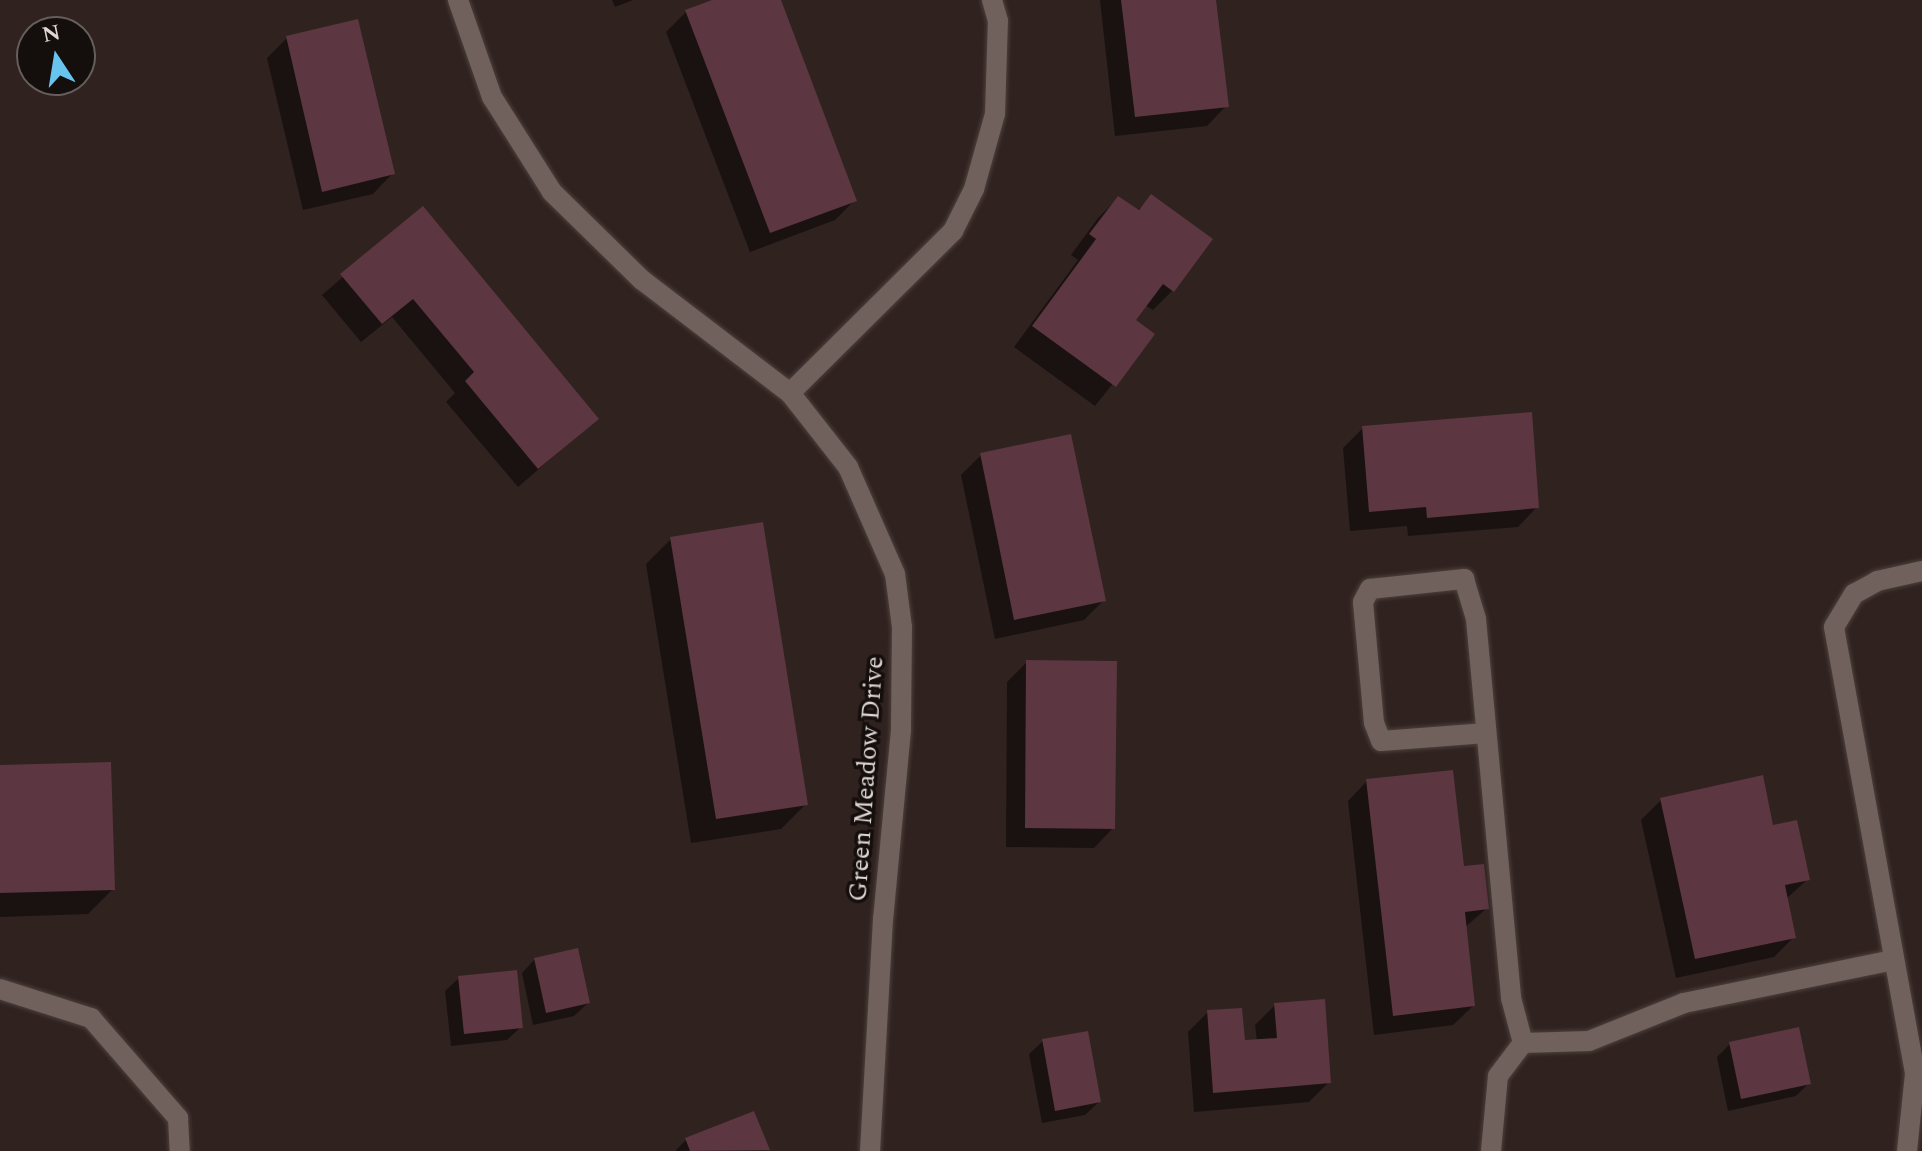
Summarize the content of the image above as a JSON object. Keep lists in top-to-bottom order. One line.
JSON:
{"streets":{"street":["Green Meadow Drive"]},"north":"top"}
